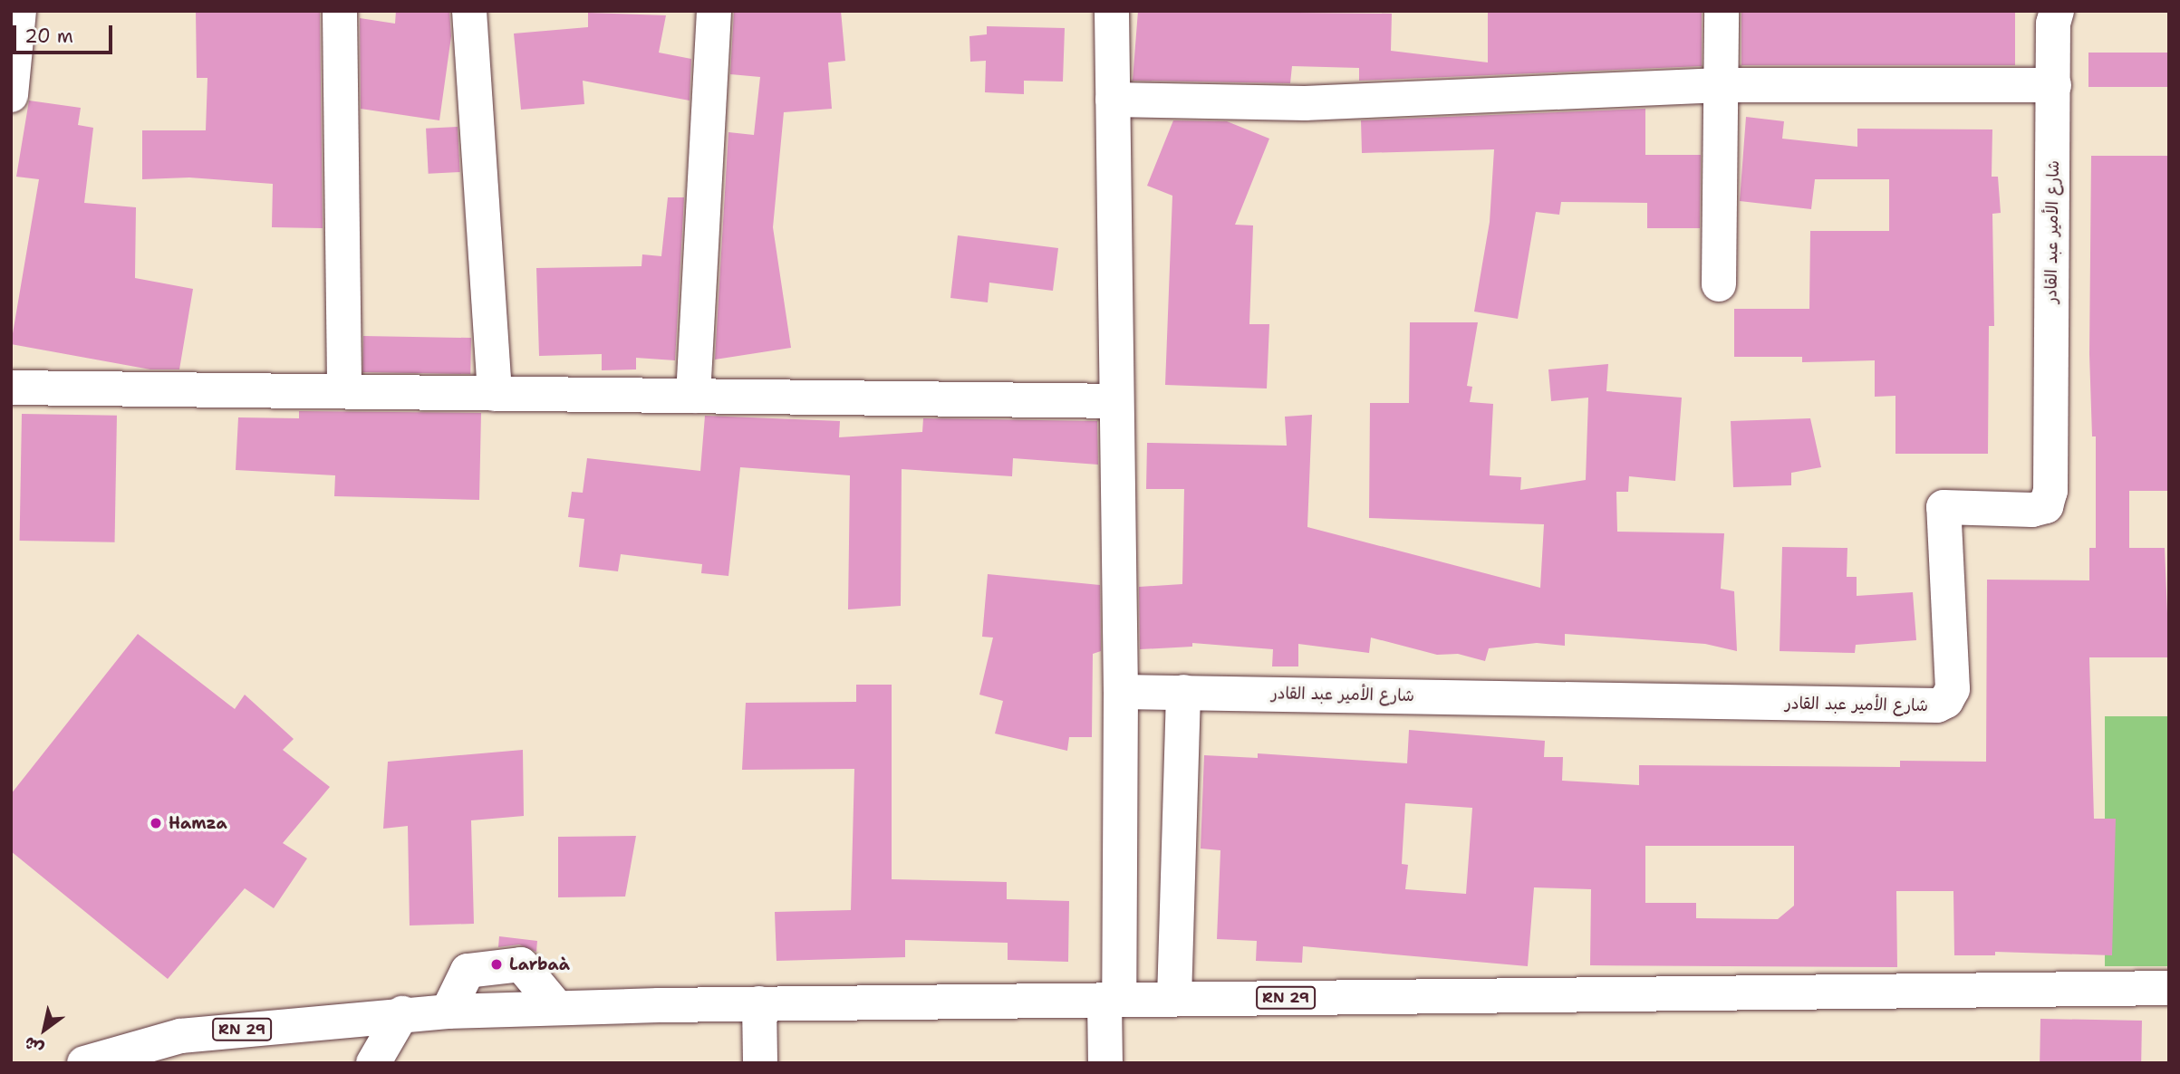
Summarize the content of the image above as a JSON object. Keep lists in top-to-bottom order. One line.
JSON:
{"streets":{"street":["شارع الأمير عبد القادر","RN 29"]},"places":["Hamza","Larbaà"],"scale_bar":"20 m","north":"bottom left"}
